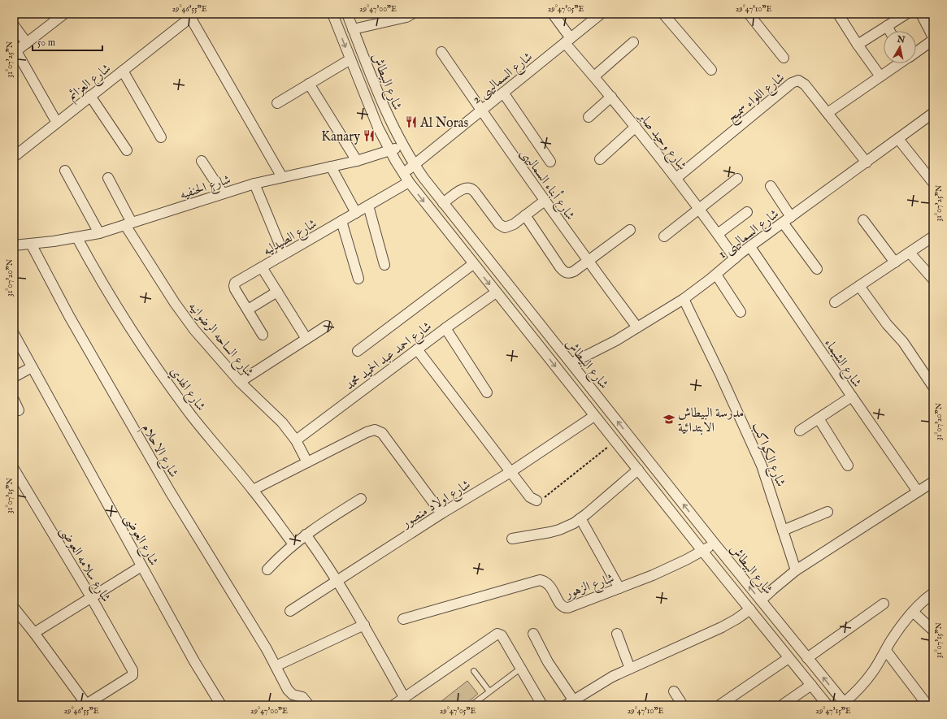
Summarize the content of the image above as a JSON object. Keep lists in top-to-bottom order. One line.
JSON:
{"streets":{"street":["شارع السماليهى 2","شارع العزائم","شارع البيطاش","شارع اللواء سميح","شارع وحيد صابر","شارع أبناء السماليهى","شارع الحنفيه","شارع السماليهى 1","شارع الصيدليه","شارع الساحه الرضوانيه","شارع احمد عبد الحميد محمد","شارع الشيماء","شارع الهدي","شارع الاحلام","شارع الكواكب","شارع اولاد منصور","شارع العوضى","شارع سلامه العوضى","شارع الزهور"]},"crossings":[["شارع السماليهى 2","شارع البيطاش"],["شارع السماليهى 2","شارع وحيد صابر"],["شارع السماليهى 2","شارع أبناء السماليهى"],["شارع البيطاش","شارع الحنفيه"],["شارع البيطاش","شارع السماليهى 1"],["شارع البيطاش","شارع الصيدليه"],["شارع البيطاش","شارع احمد عبد الحميد محمد"],["شارع البيطاش","شارع اولاد منصور"],["شارع البيطاش","شارع الزهور"],["شارع اللواء سميح","شارع وحيد صابر"],["شارع اللواء سميح","شارع السماليهى 1"],["شارع وحيد صابر","شارع السماليهى 1"],["شارع أبناء السماليهى","شارع السماليهى 1"],["شارع الحنفيه","شارع الساحه الرضوانيه"],["شارع الحنفيه","شارع الهدي"],["شارع الحنفيه","شارع الاحلام"],["شارع السماليهى 1","شارع الشيماء"],["شارع السماليهى 1","شارع الكواكب"],["شارع الساحه الرضوانيه","شارع احمد عبد الحميد محمد"]],"places":{"restaurant":["Al Noras","Kanary"],"school or university":["مدرسة البيطاش الابتدائية"]},"scale_bar":"50 m","north":"top","coordinates":["29°46'55\"E","29°47'00\"E","29°47'05\"E","29°47'10\"E","31°07'25\"N","31°07'20\"N","31°07'15\"N","29°47'15\"E"]}
